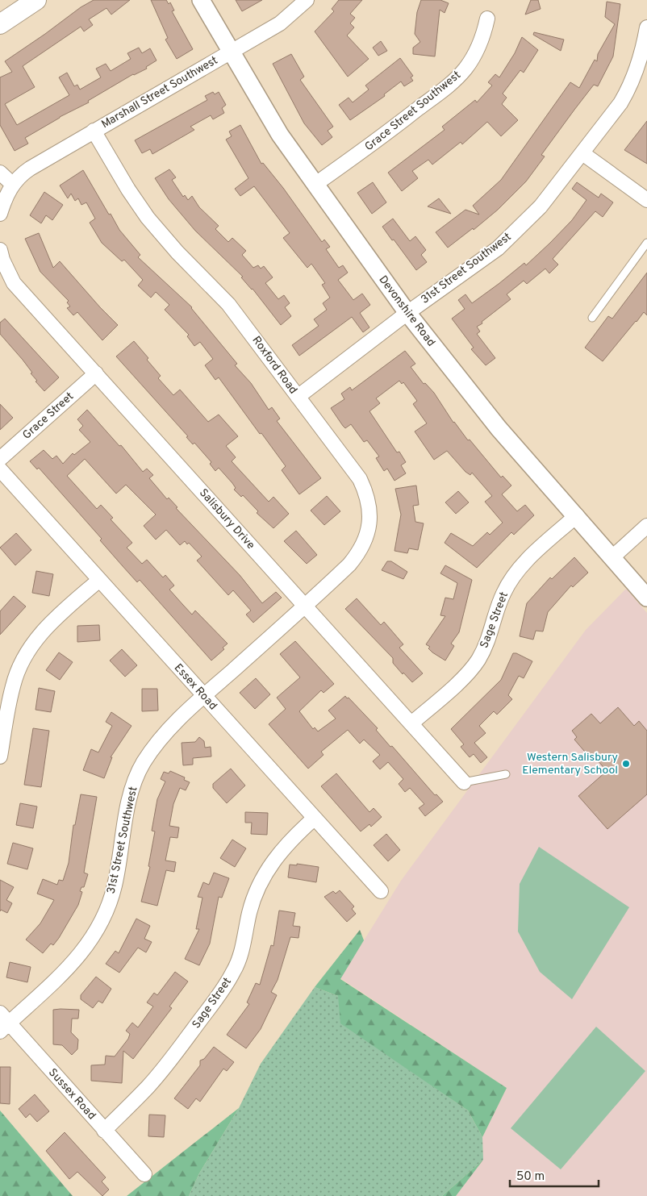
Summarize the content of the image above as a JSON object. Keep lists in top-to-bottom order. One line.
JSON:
{"streets":{"street":["Marshall Street Southwest","Grace Street Southwest","31st Street Southwest","Devonshire Road","Roxford Road","Grace Street","Salisbury Drive","Sage Street","Essex Road","Sussex Road"]},"crossings":[["Marshall Street Southwest","Devonshire Road"],["Marshall Street Southwest","Roxford Road"],["Grace Street Southwest","Devonshire Road"],["31st Street Southwest","Devonshire Road"],["31st Street Southwest","Roxford Road"],["31st Street Southwest","Salisbury Drive"],["31st Street Southwest","Essex Road"],["31st Street Southwest","Sussex Road"],["Devonshire Road","Sage Street"],["Roxford Road","Salisbury Drive"],["Grace Street","Salisbury Drive"],["Salisbury Drive","Sage Street"],["Sage Street","Essex Road"],["Sage Street","Sussex Road"]],"places":["Western Salisbury Elementary School"],"scale_bar":"50 m"}
